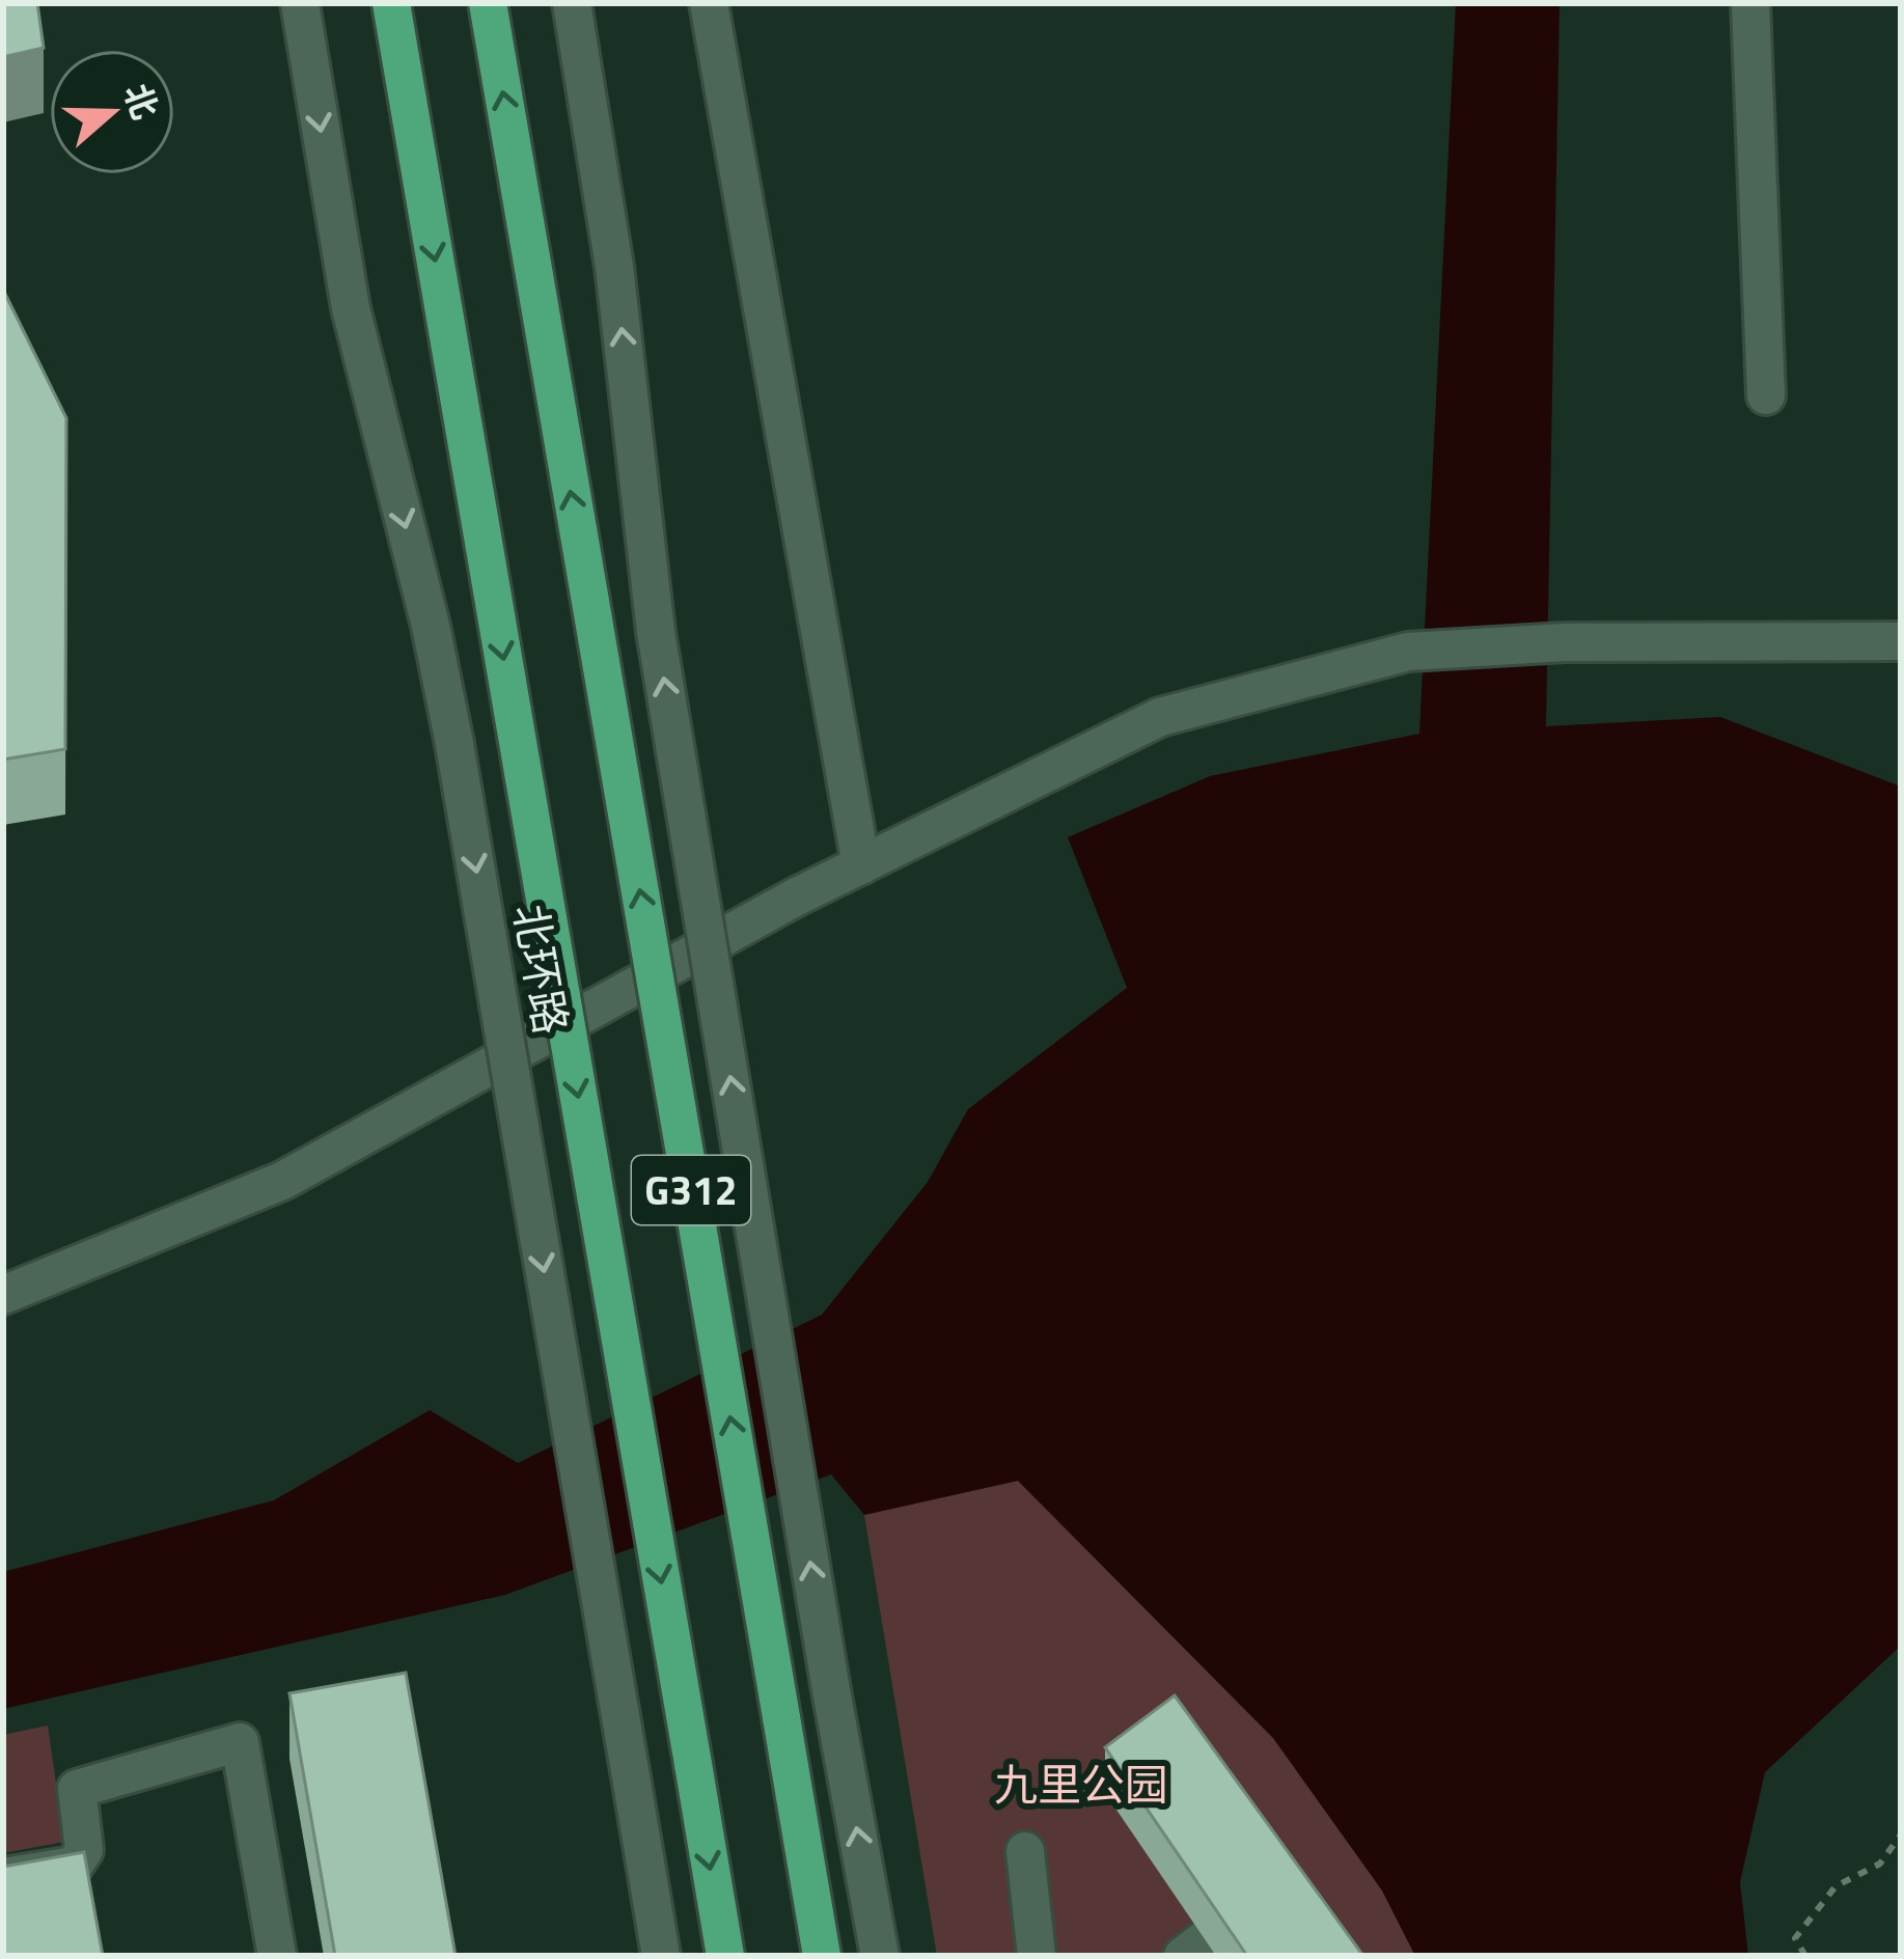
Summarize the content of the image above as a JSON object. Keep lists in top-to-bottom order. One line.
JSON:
{"streets":{"highway":["北环路","G312"]},"parks":["九里公园"],"north":"right"}
